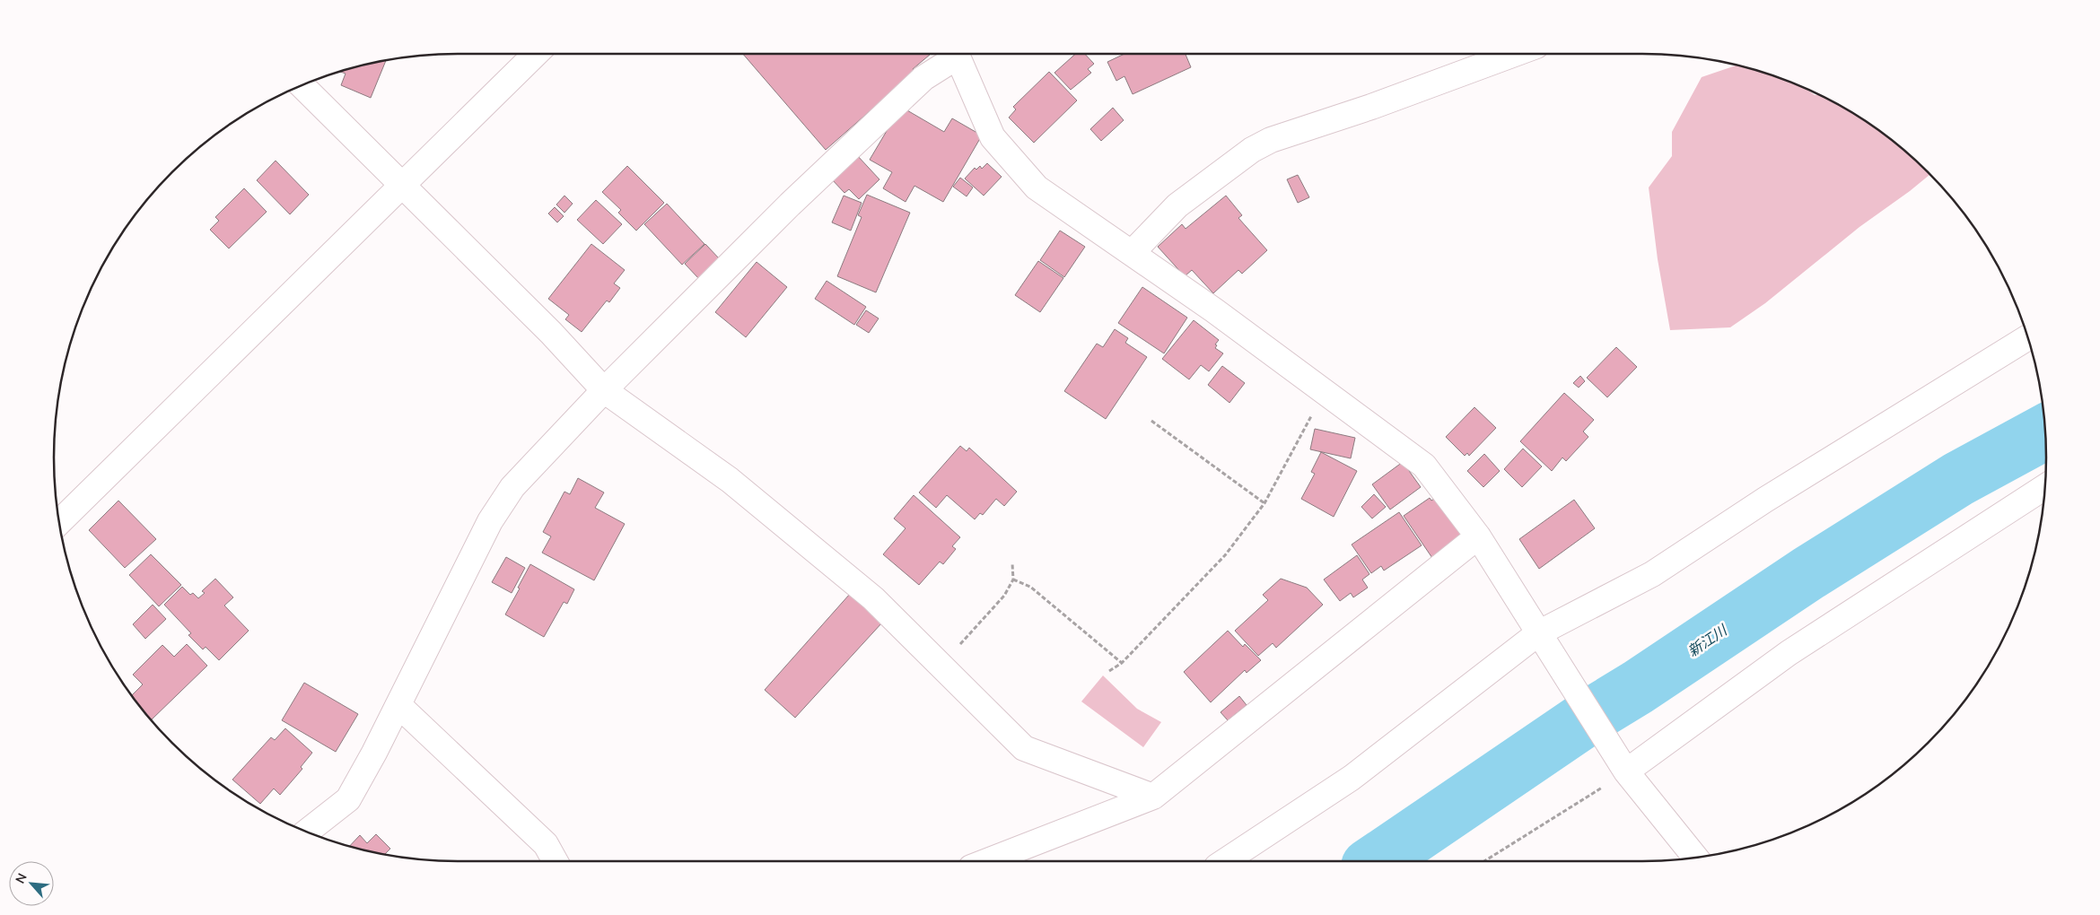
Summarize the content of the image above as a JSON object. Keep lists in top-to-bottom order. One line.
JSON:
{"water":["新江川"],"north":"top left"}
